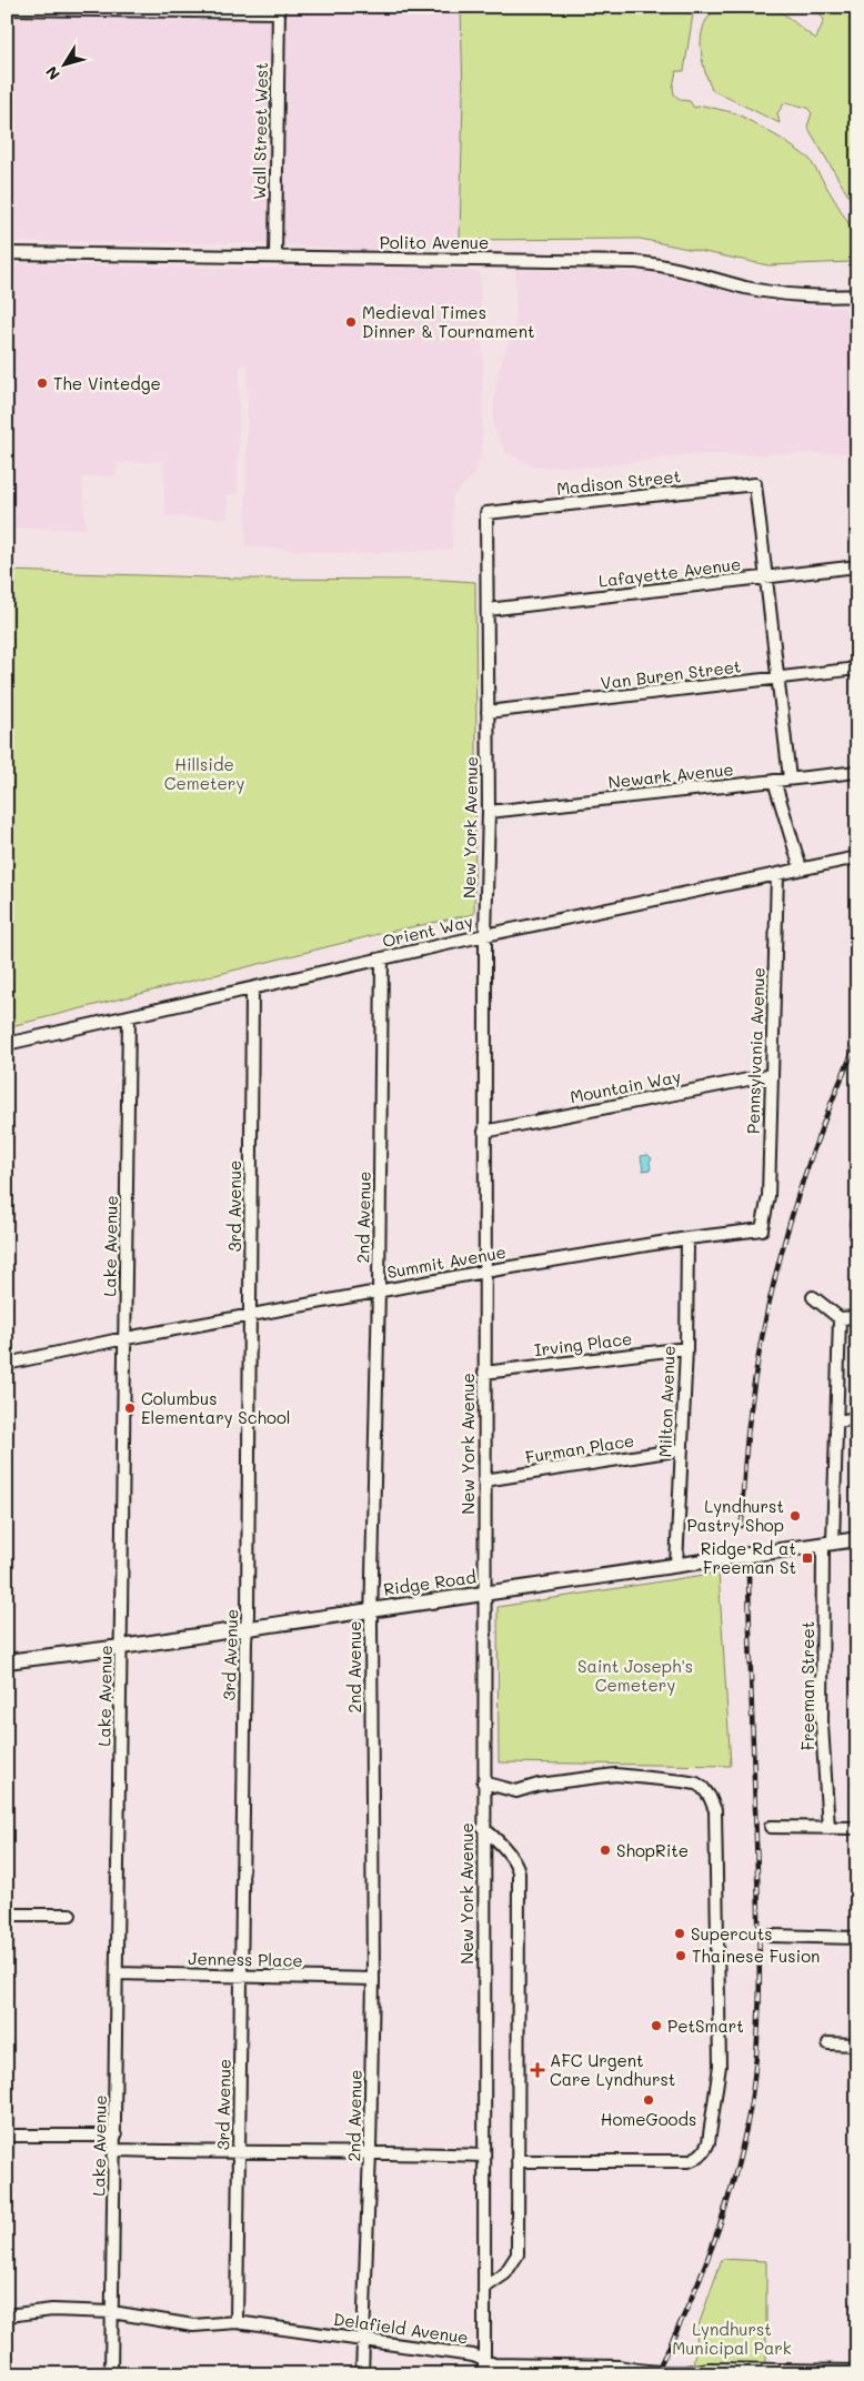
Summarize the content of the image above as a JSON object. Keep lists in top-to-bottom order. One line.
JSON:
{"streets":{"main road":["Ridge Road"],"street":["Wall Street West","Polito Avenue","Madison Street","Lafayette Avenue","Van Buren Street","Newark Avenue","New York Avenue","Orient Way","Pennsylvania Avenue","Mountain Way","3rd Avenue","2nd Avenue","Lake Avenue","Summit Avenue","Irving Place","Milton Avenue","Furman Place","Freeman Street","Jenness Place","Delafield Avenue"]},"crossings":[["Wall Street West","Polito Avenue"],["Madison Street","Lafayette Avenue"],["Madison Street","New York Avenue"],["Lafayette Avenue","New York Avenue"],["Van Buren Street","New York Avenue"],["Newark Avenue","New York Avenue"],["New York Avenue","Orient Way"],["New York Avenue","Mountain Way"],["New York Avenue","Summit Avenue"],["New York Avenue","Irving Place"],["New York Avenue","Furman Place"],["New York Avenue","Ridge Road"],["New York Avenue","Delafield Avenue"],["Orient Way","Pennsylvania Avenue"],["Orient Way","3rd Avenue"],["Orient Way","2nd Avenue"],["Orient Way","Lake Avenue"],["Pennsylvania Avenue","Mountain Way"],["Pennsylvania Avenue","Summit Avenue"],["3rd Avenue","Summit Avenue"],["3rd Avenue","Ridge Road"],["3rd Avenue","Jenness Place"],["3rd Avenue","Delafield Avenue"],["2nd Avenue","Summit Avenue"],["2nd Avenue","Ridge Road"],["2nd Avenue","Jenness Place"],["2nd Avenue","Delafield Avenue"],["Lake Avenue","Summit Avenue"],["Lake Avenue","Ridge Road"],["Lake Avenue","Jenness Place"],["Lake Avenue","Delafield Avenue"],["Summit Avenue","Milton Avenue"],["Irving Place","Milton Avenue"],["Milton Avenue","Furman Place"],["Milton Avenue","Ridge Road"],["Ridge Road","Freeman Street"]],"parks":["Hillside Cemetery","Saint Joseph's Cemetery","Lyndhurst Municipal Park"],"places":{"other":["Medieval Times Dinner & Tournament","The Vintedge","Columbus Elementary School","Lyndhurst Pastry Shop","ShopRite","Supercuts","Thainese Fusion","PetSmart","HomeGoods"],"transit":["Ridge Rd at Freeman St"],"health":["AFC Urgent Care Lyndhurst"]},"north":"bottom left"}
